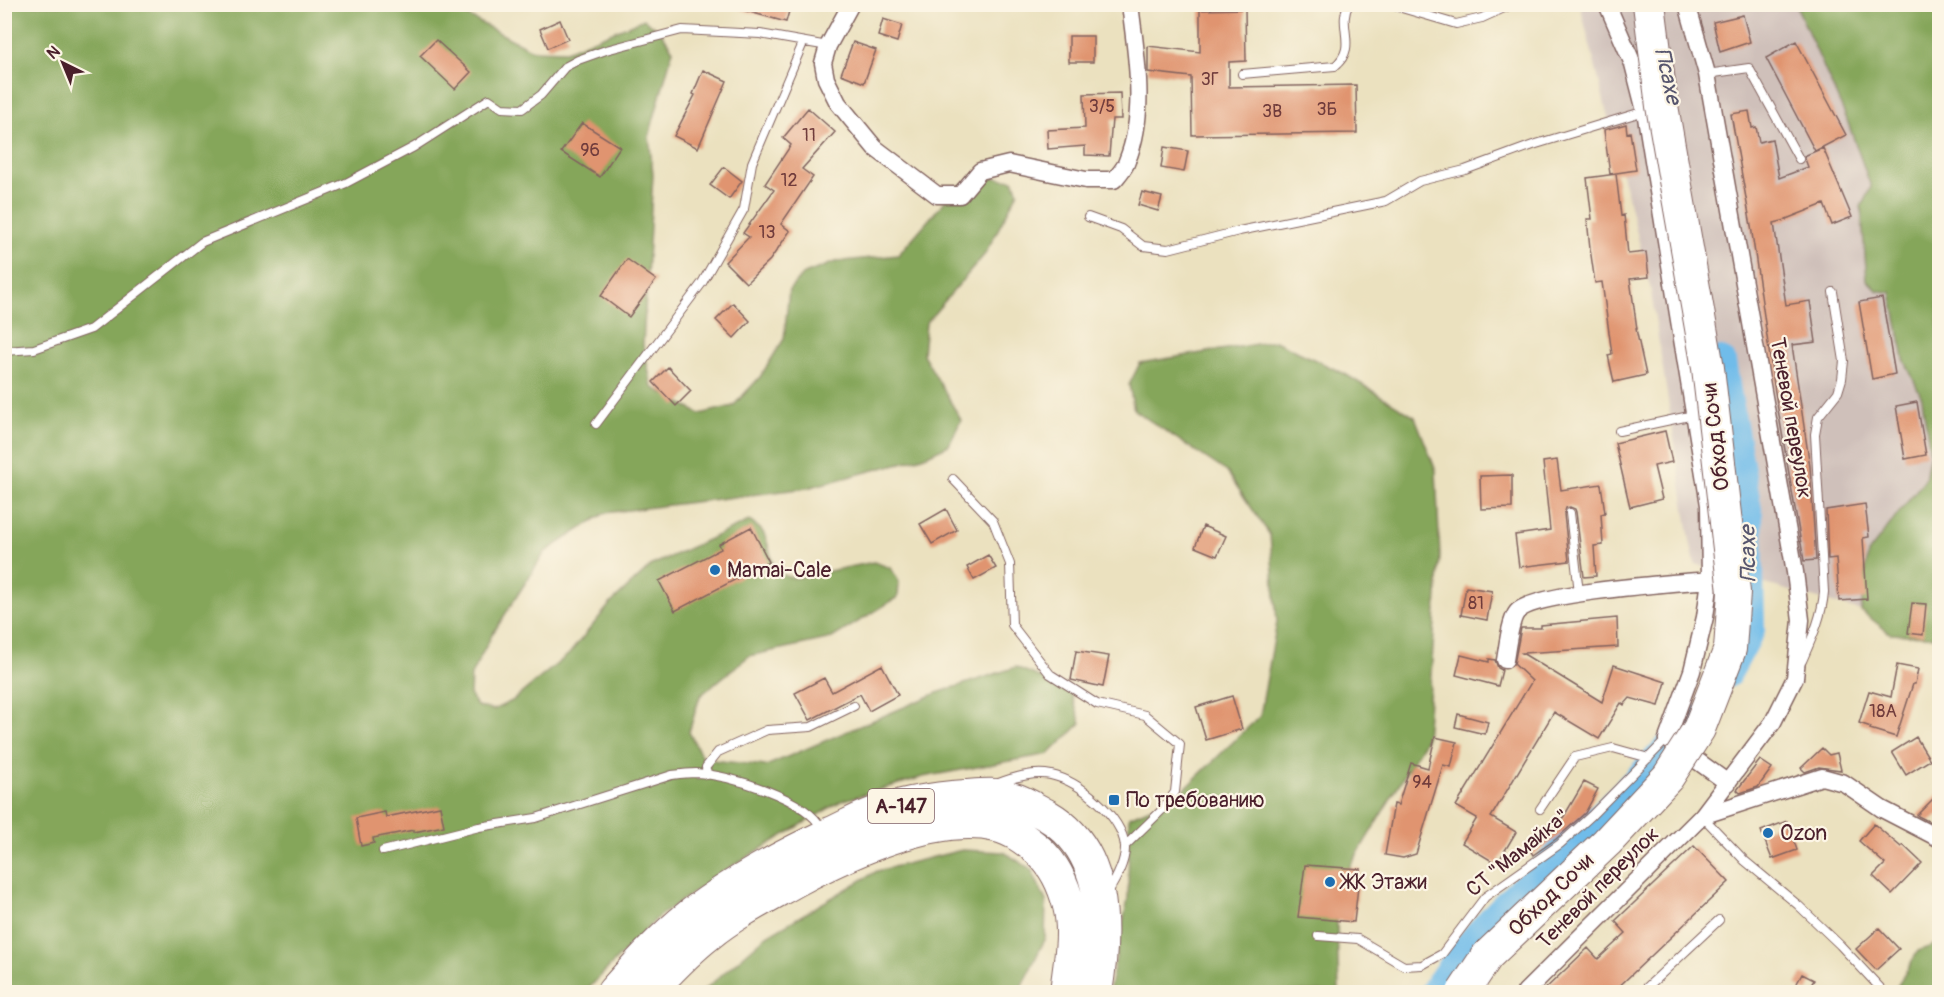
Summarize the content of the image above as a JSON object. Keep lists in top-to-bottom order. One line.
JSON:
{"streets":{"highway":["Обход Сочи","А-147"],"street":["Теневой переулок"],"lane":["СТ \"Мамайка\""]},"water":["Псахе"],"places":{"other":["Mamai-Cale","Ozon","ЖК Этажи"],"transit":["По требованию"]},"house_numbers":["3Г","3/5","3Б","3В","11","96","12","13","81","18А","94"],"north":"top left"}
